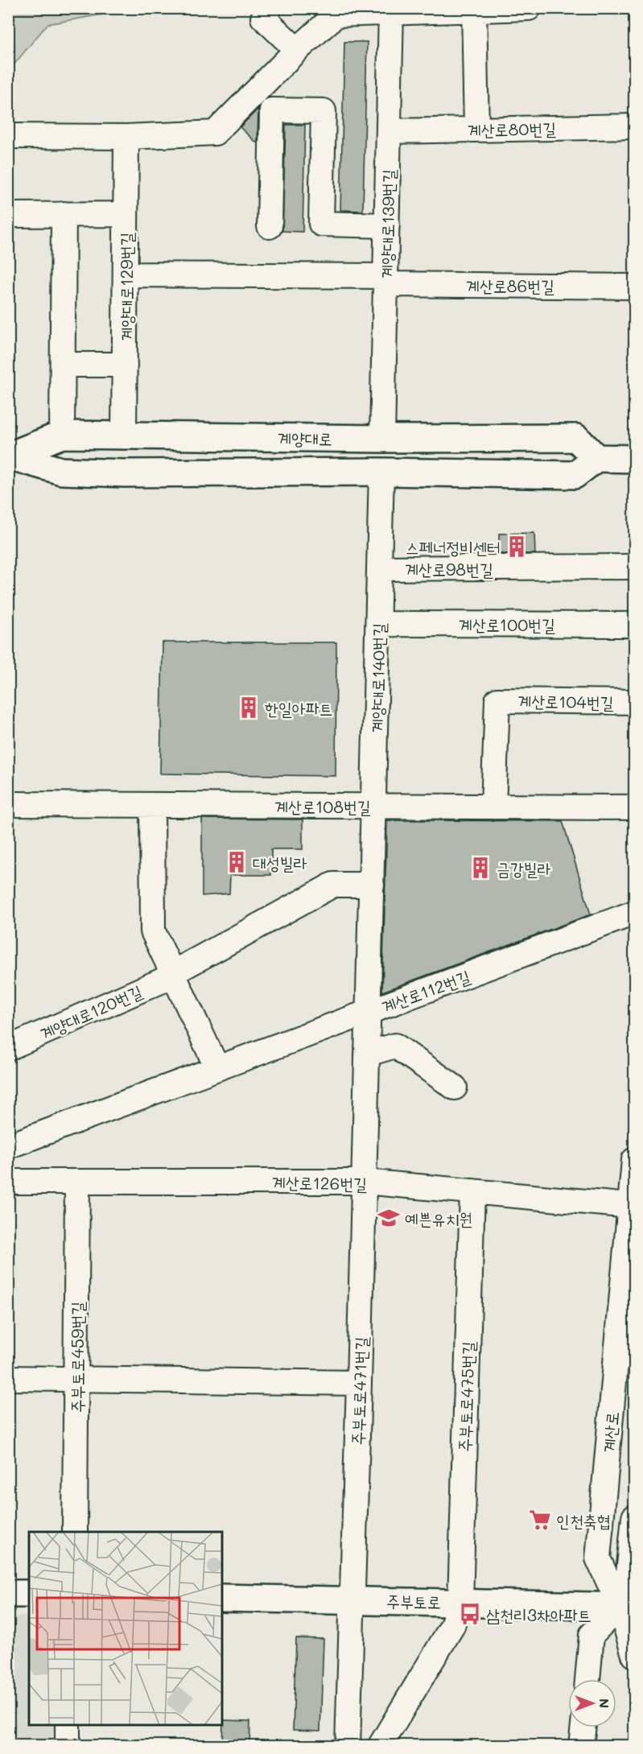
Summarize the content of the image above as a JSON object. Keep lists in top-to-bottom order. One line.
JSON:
{"streets":{"main road":["계양대로","주부토로"],"street":["계산로80번길","계양대로139번길","계산로86번길","계양대로129번길","계산로98번길","계산로100번길","계양대로140번길","계산로104번길","계산로108번길","계산로112번길","계양대로120번길","계산로126번길","주부토로459번길","주부토로471번길","주부토로475번길","계산로"]},"crossings":[["계산로80번길","계양대로139번길"],["계양대로139번길","계산로86번길"],["계양대로139번길","계양대로"],["계산로86번길","계양대로129번길"],["계양대로129번길","계양대로"],["계양대로","계양대로140번길"],["계산로98번길","계양대로140번길"],["계산로100번길","계양대로140번길"],["계양대로140번길","계산로108번길"],["계양대로140번길","계산로112번길"],["계양대로140번길","계산로126번길"],["계양대로140번길","주부토로471번길"],["계산로104번길","계산로108번길"],["계산로126번길","주부토로459번길"],["계산로126번길","주부토로471번길"],["계산로126번길","주부토로475번길"],["계산로126번길","계산로"],["주부토로471번길","주부토로"],["주부토로475번길","주부토로"],["계산로","주부토로"]],"places":{"building":["스페너정비센터","한일아파트","대성빌라","금강빌라"],"school or university":["예쁜유치원"],"supermarket":["인천축협"],"bus stop":["삼천리3차아파트"]},"north":"right"}
